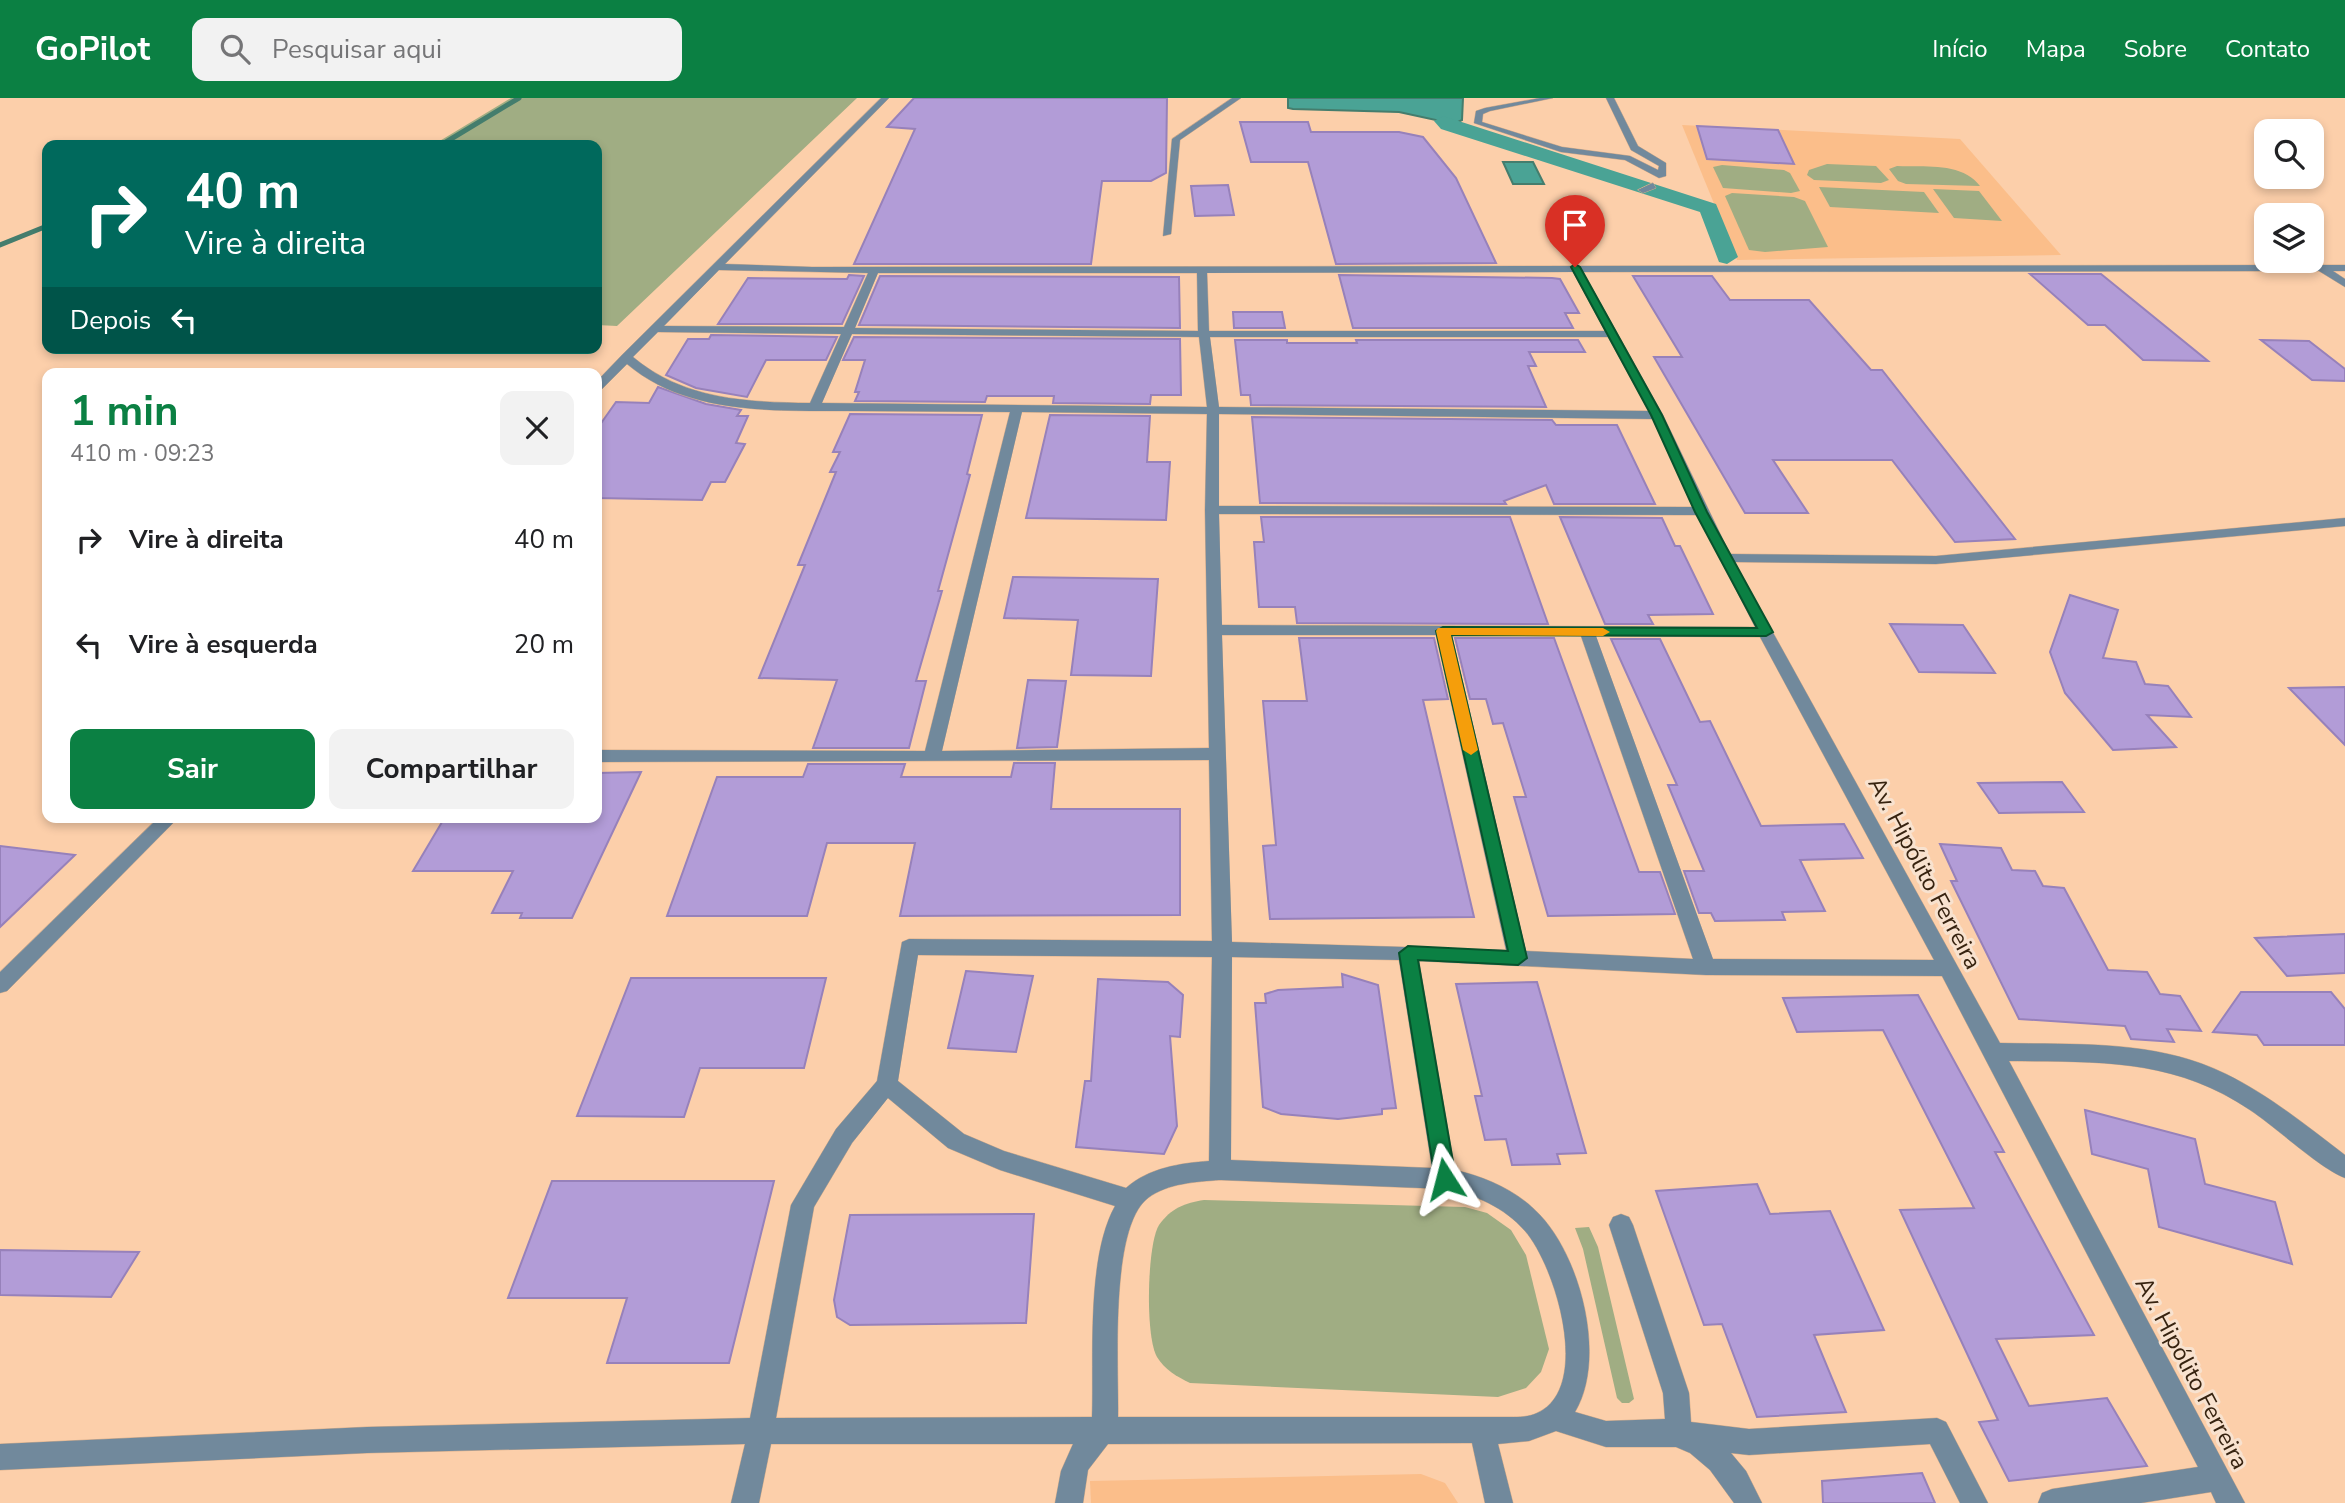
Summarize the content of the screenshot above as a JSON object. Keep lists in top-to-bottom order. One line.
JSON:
{"streets":{"street":["Av. Hipólito Ferreira"]},"page":{"header":"GoPilot","search":"Pesquisar aqui","nav":["Início","Mapa","Sobre","Contato"],"turn":["40 m","Vire à direita"],"then":"Depois","heading":["1 min","410 m · 09:23"],"list":[{"name":"Vire à direita","value":"40 m"},{"name":"Vire à esquerda","value":"20 m"}],"buttons":["Sair","Compartilhar"]}}
